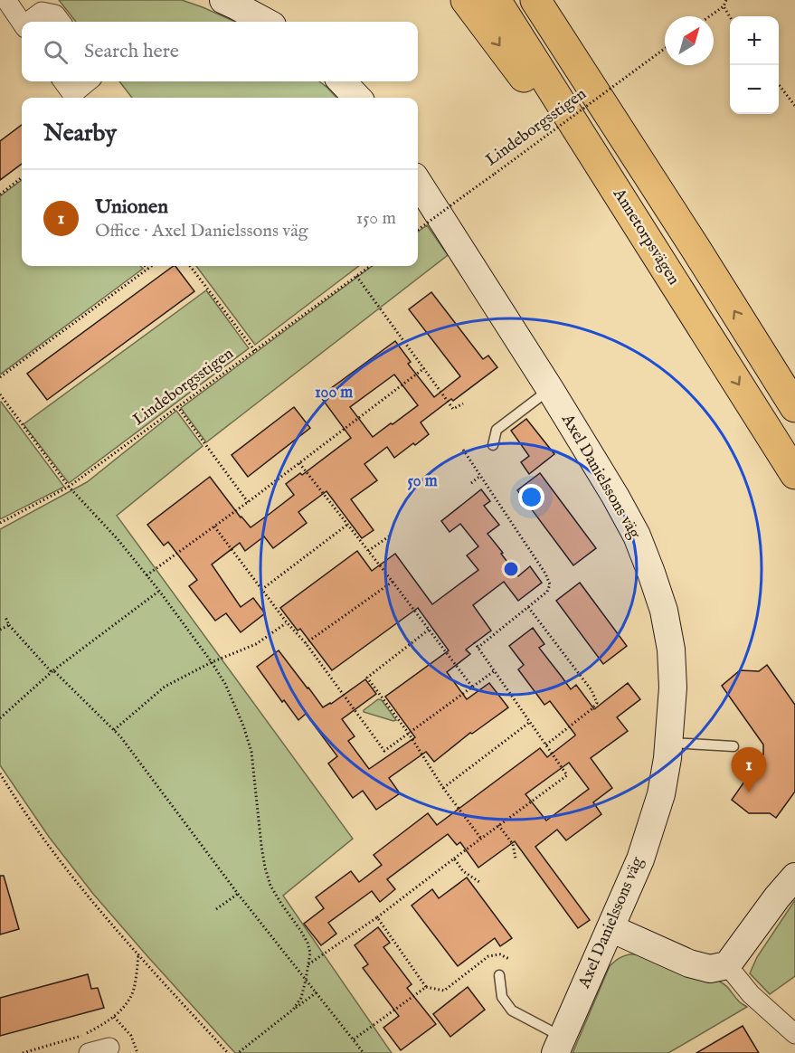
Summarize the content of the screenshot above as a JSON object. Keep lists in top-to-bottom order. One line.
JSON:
{"streets":{"main road":["Annetorpsvägen"],"street":["Axel Danielssons väg"],"path":["Lindeborgsstigen"]},"north":"top right","page":{"map_buttons":["+","−"],"search":"Search here","heading":"Nearby","list":[{"mark":"1","name":"Unionen","note":"Office · Axel Danielssons väg","value":"150 m"}],"pins":"1"},"rings":["100 m","50 m"]}
